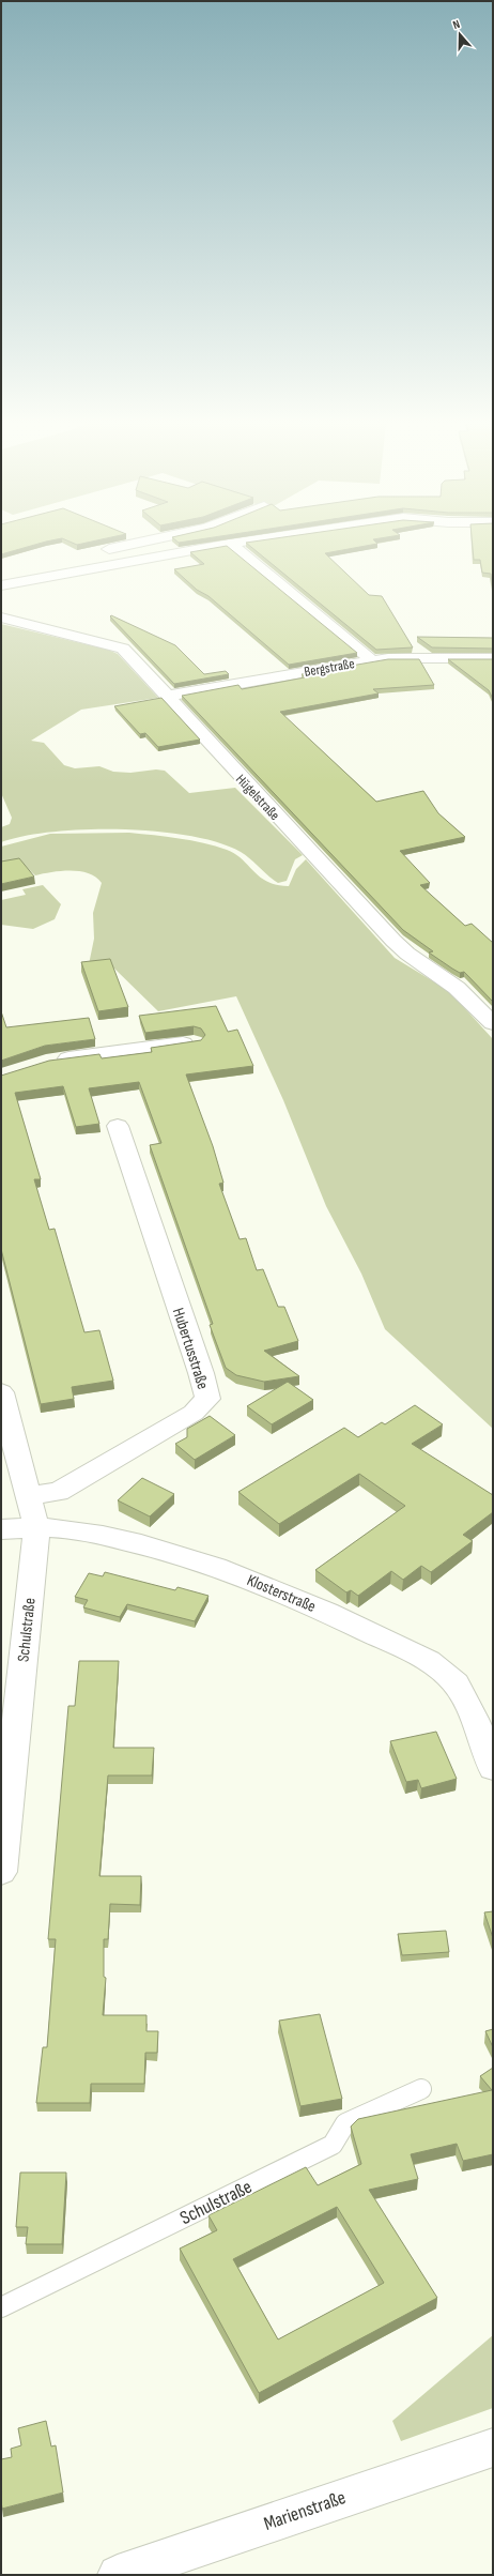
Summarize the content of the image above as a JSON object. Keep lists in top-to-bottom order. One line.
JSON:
{"streets":{"street":["Bergstraße","Hügelstraße","Hubertusstraße","Klosterstraße","Schulstraße","Marienstraße"]},"crossings":[["Bergstraße","Hügelstraße"],["Hubertusstraße","Schulstraße"],["Klosterstraße","Schulstraße"]],"north":"top"}
